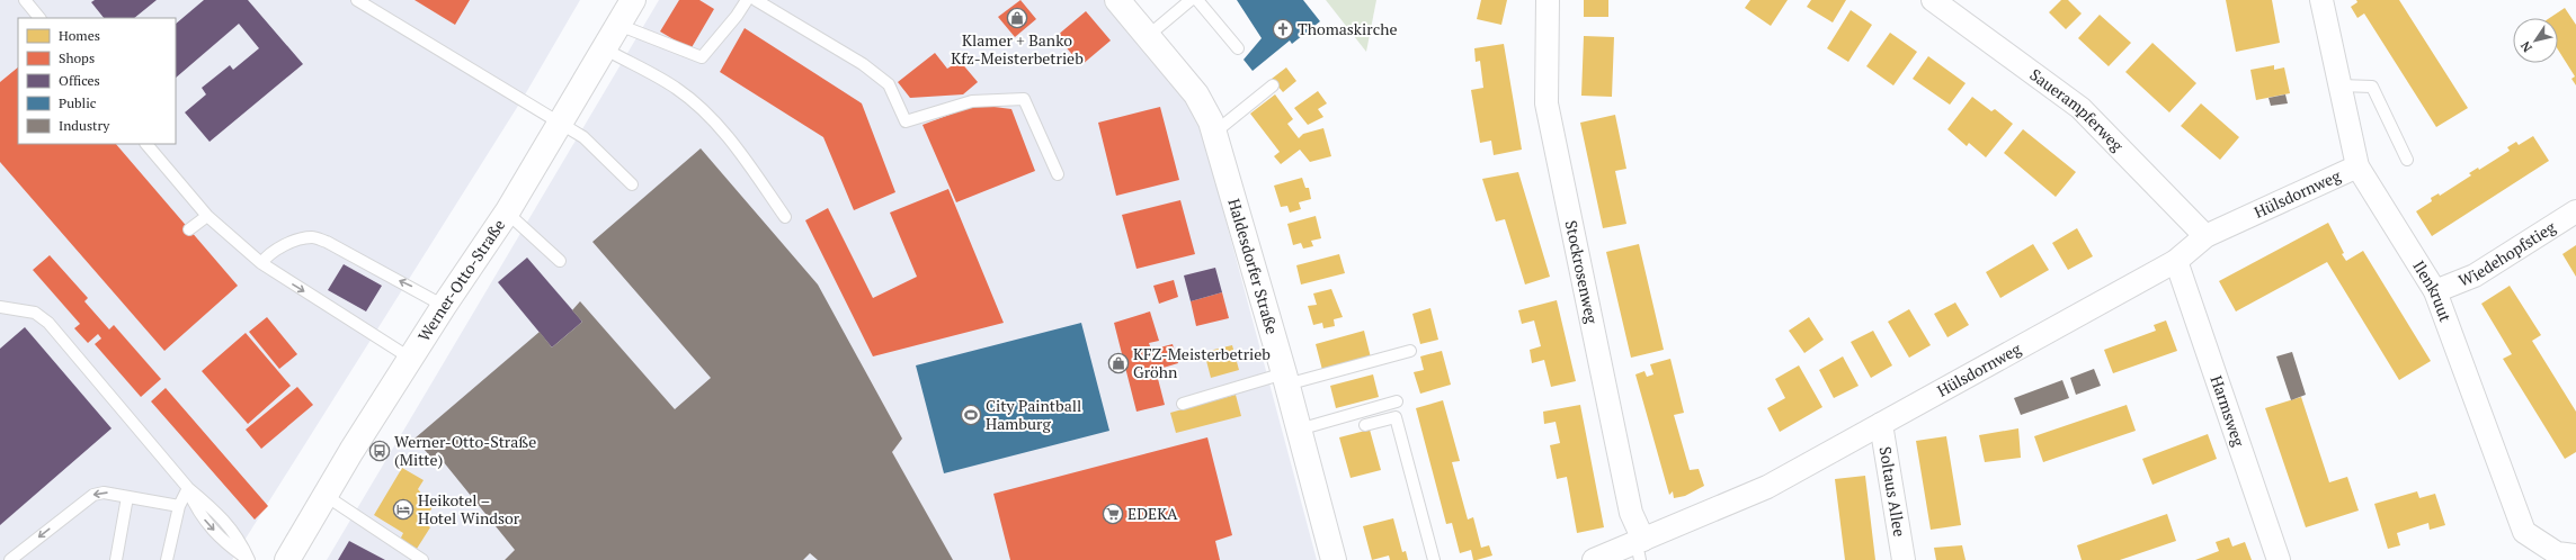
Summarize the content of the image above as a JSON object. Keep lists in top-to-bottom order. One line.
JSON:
{"streets":{"main road":["Haldesdorfer Straße","Werner-Otto-Straße"],"street":["Sauerampferweg","Hülsdornweg","Wiedehopfstieg","Stockrosenweg","Ilenkruut","Harmsweg","Soltaus Allee"]},"crossings":[["Sauerampferweg","Hülsdornweg"],["Hülsdornweg","Stockrosenweg"],["Hülsdornweg","Ilenkruut"],["Hülsdornweg","Harmsweg"],["Hülsdornweg","Soltaus Allee"],["Wiedehopfstieg","Ilenkruut"]],"places":{"shop":["Klamer + Banko Kfz-Meisterbetrieb","KFZ-Meisterbetrieb Gröhn"],"church":["Thomaskirche"],"sports":["City Paintball Hamburg"],"bus stop":["Werner-Otto-Straße (Mitte)"],"hotel":["Heikotel – Hotel Windsor"],"supermarket":["EDEKA"]},"legend":["Homes","Shops","Offices","Public","Industry"],"north":"bottom left"}
